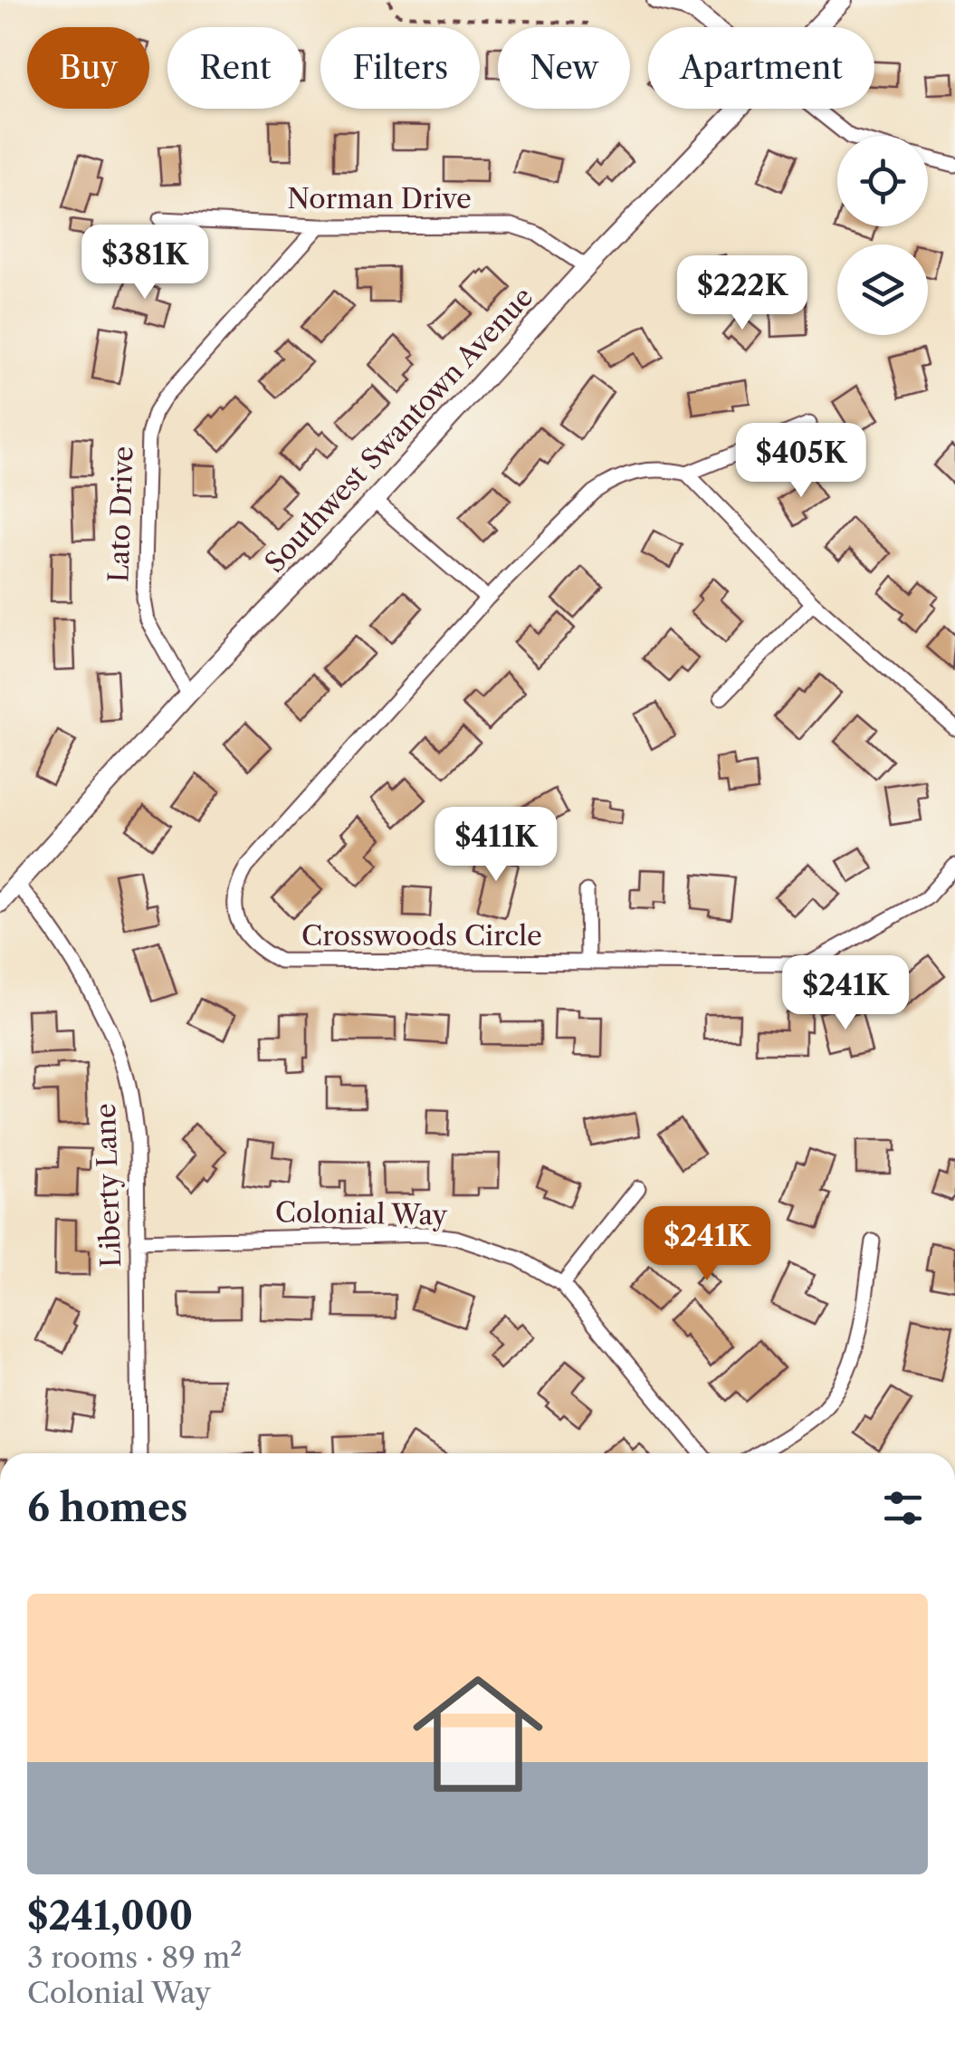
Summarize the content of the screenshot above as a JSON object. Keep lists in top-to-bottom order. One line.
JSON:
{"streets":{"street":["Norman Drive","Southwest Swantown Avenue","Lato Drive","Crosswoods Circle","Liberty Lane","Colonial Way"]},"crossings":[["Norman Drive","Southwest Swantown Avenue"],["Norman Drive","Lato Drive"],["Southwest Swantown Avenue","Lato Drive"],["Southwest Swantown Avenue","Liberty Lane"],["Liberty Lane","Colonial Way"]],"page":{"chip":["Buy","Rent","Filters","New","Apartment"],"price":["$381K","$222K","$405K","$411K","$241K","$241K"],"heading":"6 homes","list":[{"name":"$241,000","note":"3 rooms · 89 m² · Colonial Way"}]}}
